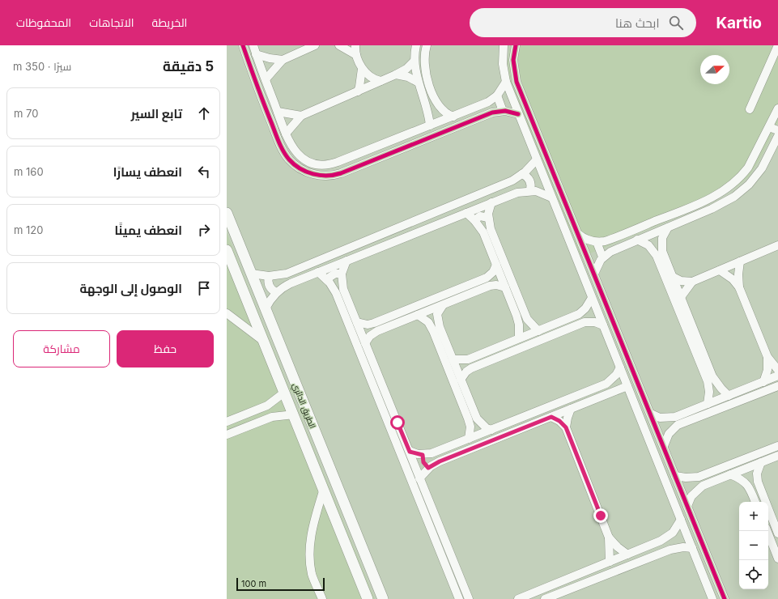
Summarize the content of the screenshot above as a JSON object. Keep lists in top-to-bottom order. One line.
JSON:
{"streets":{"main road":["الطريق الدائري"]},"scale_bar":"100 m","north":"right","page":{"header":"Kartio","search":"ابحث هنا","nav":["الخريطة","الاتجاهات","المحفوظات"],"heading":["5 دقيقة","سيرًا · 350 m"],"list":[["تابع السير","70 m"],["انعطف يسارًا","160 m"],["انعطف يمينًا","120 m"],"الوصول إلى الوجهة"],"buttons":["حفظ","مشاركة"],"map_buttons":["+","−"],"scale":"100 m"}}
